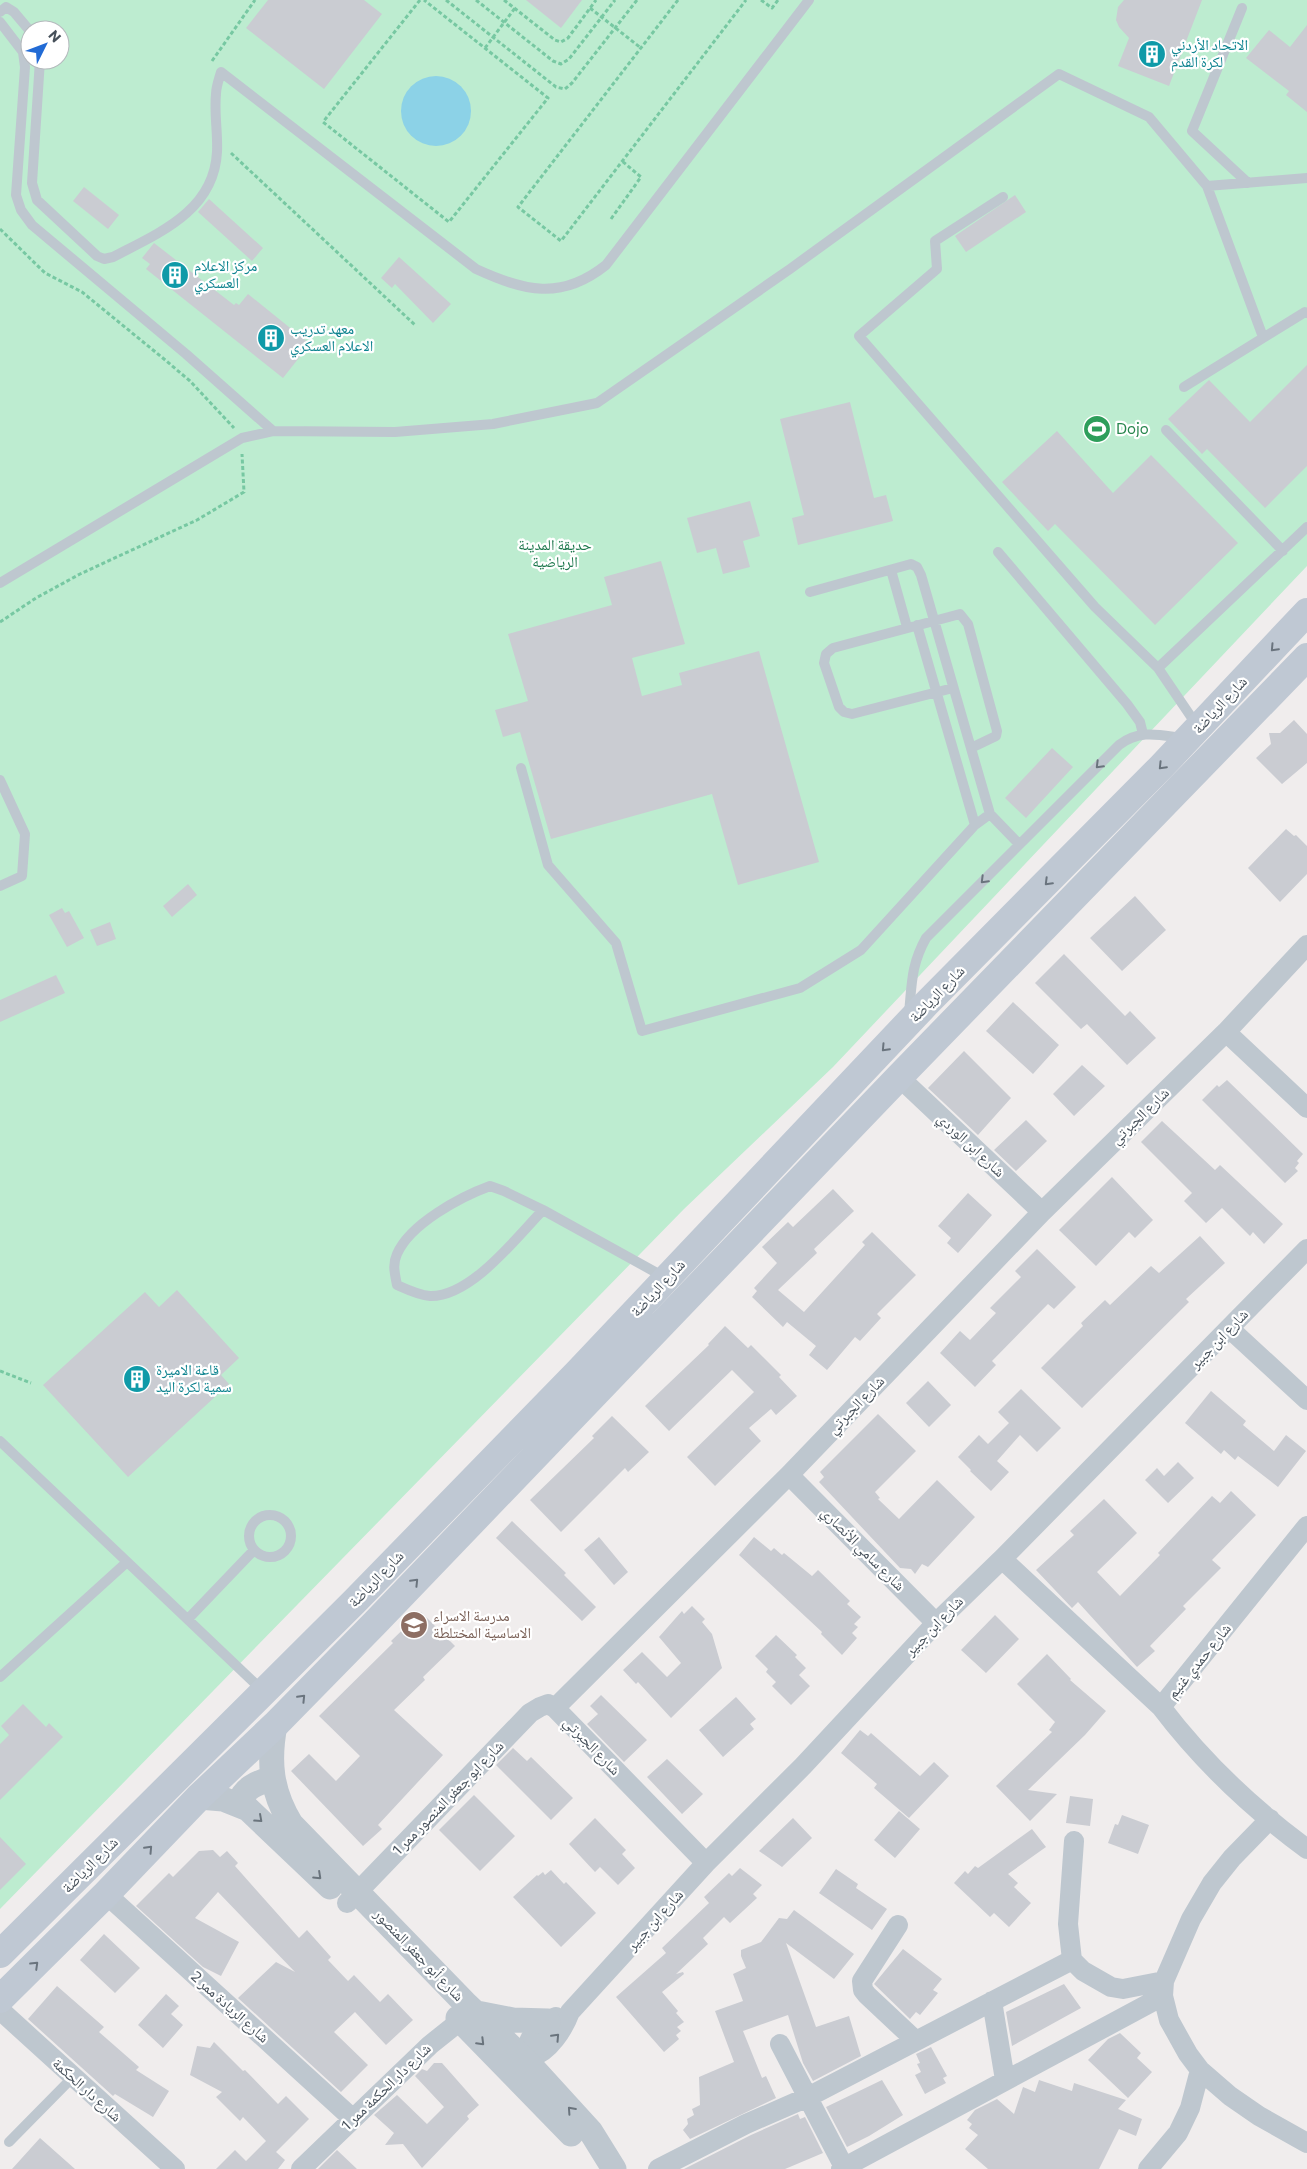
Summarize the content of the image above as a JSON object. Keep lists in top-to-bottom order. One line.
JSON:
{"streets":{"main road":["شارع الرياضة"],"street":["شارع الجبرتي","شارع ابن الوردي","شارع ابن جبير","شارع سامي الأنصاري","شارع حمدي غنيم","شارع ابو جعفر المنصور ممر 1","شارع أبو جعفر المنصور","شارع الريادة ممر 2","شارع دار الحكمة ممر 1","شارع دار الحكمة"]},"crossings":[["شارع الرياضة","شارع ابن الوردي"],["شارع الرياضة","شارع أبو جعفر المنصور"],["شارع الرياضة","شارع الريادة ممر 2"],["شارع الجبرتي","شارع ابن الوردي"],["شارع الجبرتي","شارع ابن جبير"],["شارع الجبرتي","شارع سامي الأنصاري"],["شارع الجبرتي","شارع ابو جعفر المنصور ممر 1"],["شارع ابن جبير","شارع سامي الأنصاري"],["شارع ابن جبير","شارع أبو جعفر المنصور"],["شارع ابو جعفر المنصور ممر 1","شارع أبو جعفر المنصور"],["شارع أبو جعفر المنصور","شارع دار الحكمة ممر 1"],["شارع الريادة ممر 2","شارع دار الحكمة ممر 1"]],"parks":["حديقة المدينة الرياضية"],"places":{"building":["الاتحاد الأردني لكرة القدم","مركز الاعلام العسكري","معهد تدريب الاعلام العسكري","قاعة الاميرة سمية لكرة اليد"],"sports":["Dojo"],"school or university":["مدرسة الاسراء الاساسية المختلطة"]},"north":"top right"}
